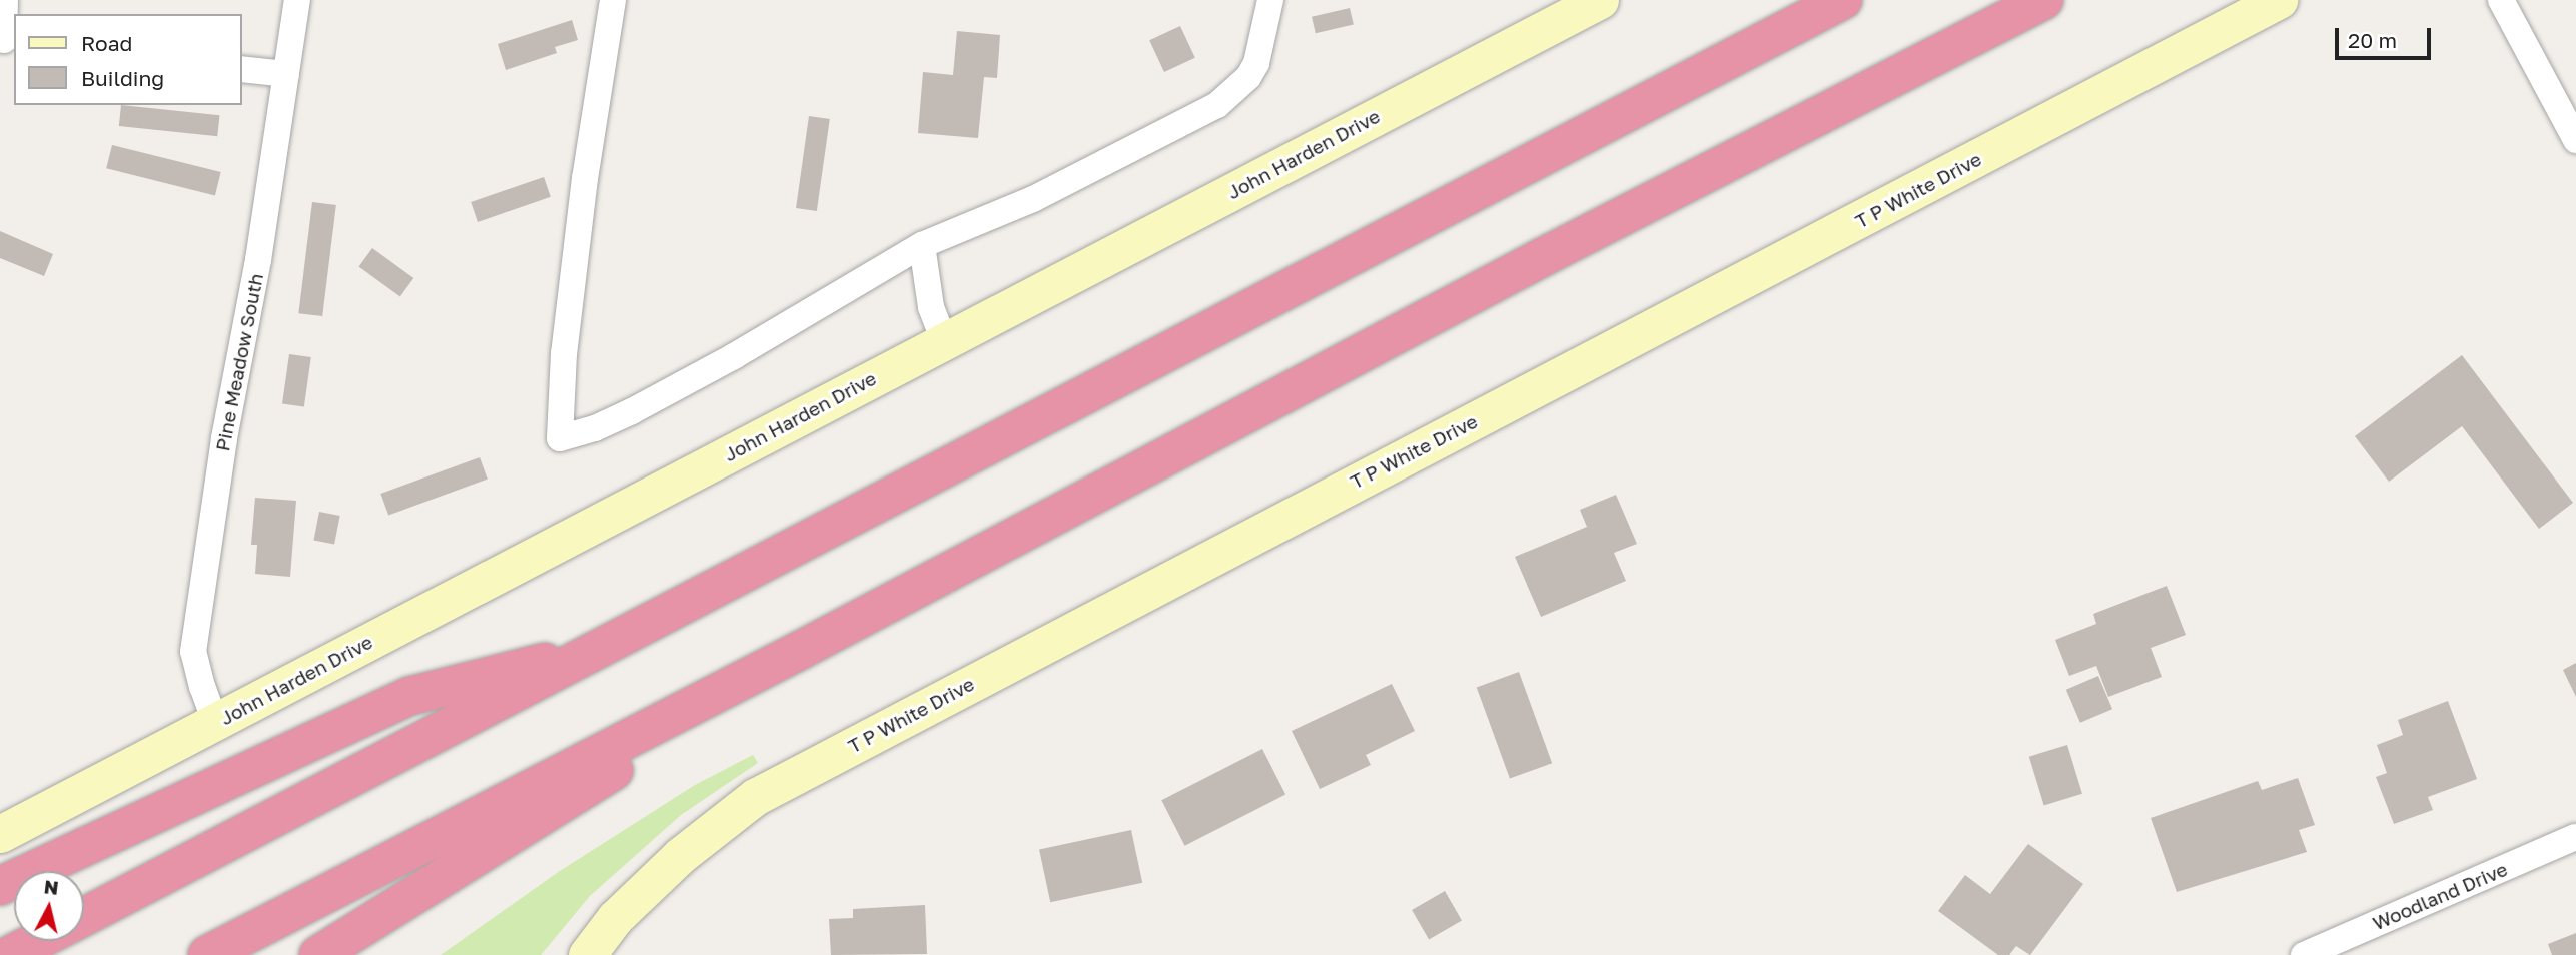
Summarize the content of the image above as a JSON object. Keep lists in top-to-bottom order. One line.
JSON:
{"streets":{"street":["John Harden Drive","T P White Drive","Pine Meadow South","Woodland Drive"]},"crossings":[["John Harden Drive","Pine Meadow South"]],"legend":["Road","Building"],"scale_bar":"20 m","north":"top"}
